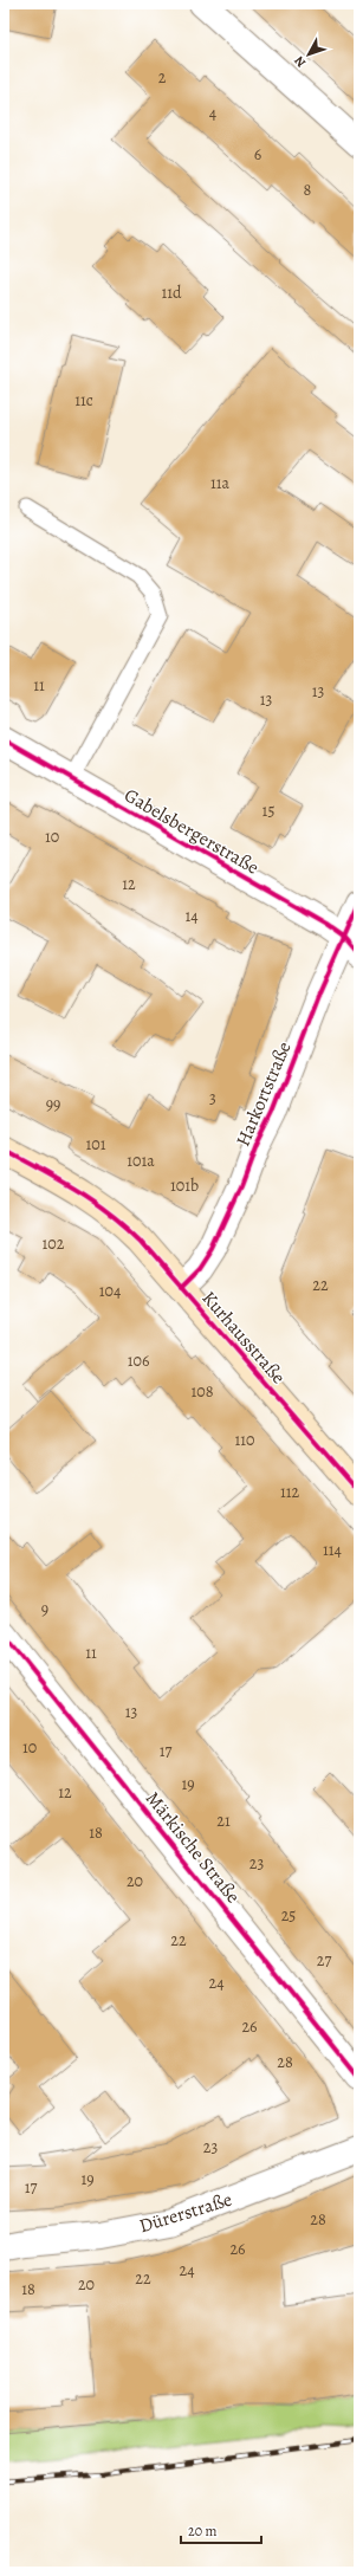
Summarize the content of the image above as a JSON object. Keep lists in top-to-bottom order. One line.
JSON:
{"streets":{"street":["Gabelsbergerstraße","Harkortstraße","Kurhausstraße","Märkische Straße","Dürerstraße"]},"crossings":[["Gabelsbergerstraße","Harkortstraße"],["Harkortstraße","Kurhausstraße"]],"house_numbers":["2","4","6","8","11d","11c","11a","11","13","13","15","10","12","14","3","99","101","101a","101b","102","22","104","106","108","110","112","114","9","11","13","10","17","19","12","21","18","23","20","25","22","27","24","26","28","23","19","17","28","26","24","22","20","18"],"scale_bar":"20 m","north":"bottom left"}
